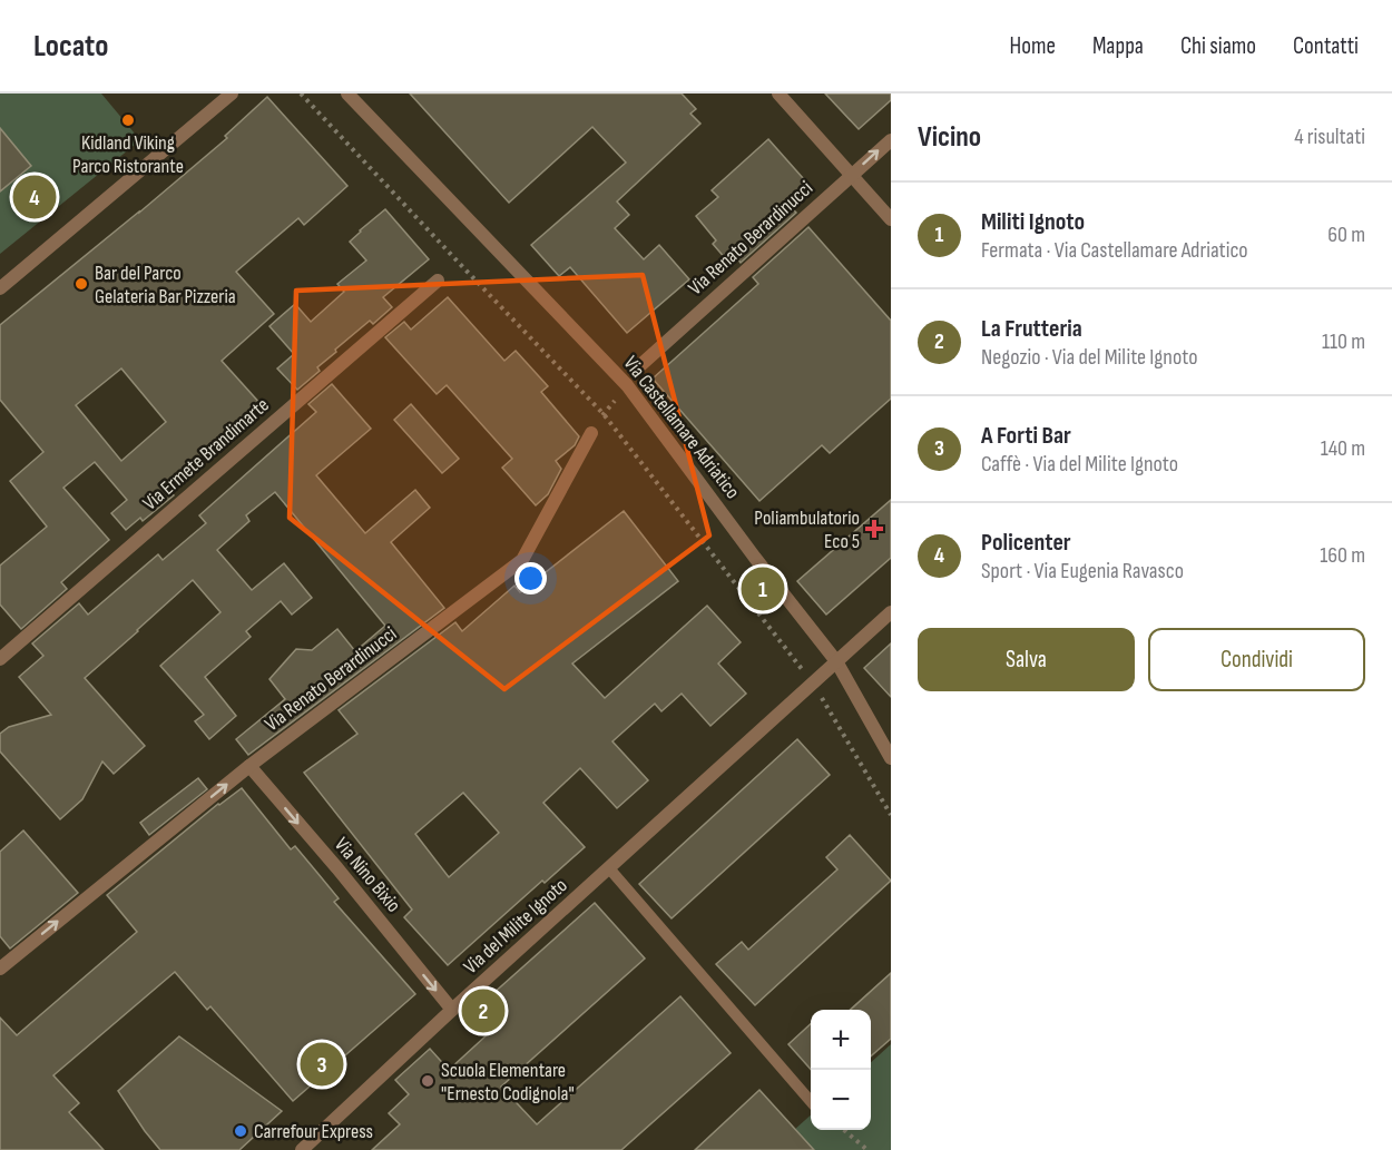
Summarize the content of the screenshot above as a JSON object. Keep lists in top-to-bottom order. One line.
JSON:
{"streets":{"street":["Via Renato Berardinucci","Via Castellamare Adriatico","Via Ermete Brandimarte","Via Nino Bixio","Via del Milite Ignoto"]},"crossings":[["Via Renato Berardinucci","Via Nino Bixio"],["Via Castellamare Adriatico","Via del Milite Ignoto"],["Via Nino Bixio","Via del Milite Ignoto"]],"one_way":["Via Nino Bixio"],"places":{"other":["Kidland Viking Parco Ristorante","Bar del Parco Gelateria Bar Pizzeria","Scuola Elementare \"Ernesto Codignola\"","Carrefour Express"],"health":["Poliambulatorio Eco 5"]},"page":{"header":"Locato","nav":["Home","Mappa","Chi siamo","Contatti"],"heading":["Vicino","4 risultati"],"pins":["4","1","2","3"],"list":[{"mark":"1","name":"Militi Ignoto","note":"Fermata · Via Castellamare Adriatico","value":"60 m"},{"mark":"2","name":"La Frutteria","note":"Negozio · Via del Milite Ignoto","value":"110 m"},{"mark":"3","name":"A Forti Bar","note":"Caffè · Via del Milite Ignoto","value":"140 m"},{"mark":"4","name":"Policenter","note":"Sport · Via Eugenia Ravasco","value":"160 m"}],"buttons":["Salva","Condividi"],"map_buttons":["+","−"]}}
